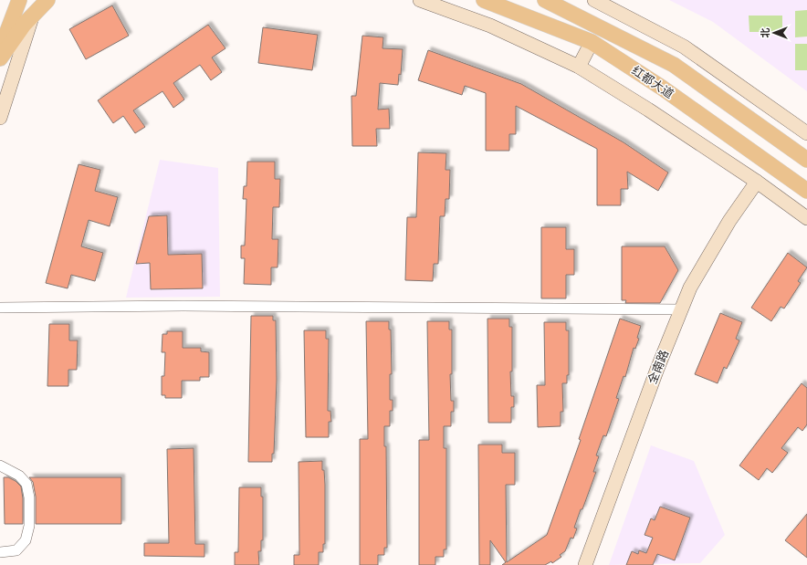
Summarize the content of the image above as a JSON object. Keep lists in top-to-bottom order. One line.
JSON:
{"streets":{"main road":["红都大道"],"street":["全南路"]},"north":"left"}
